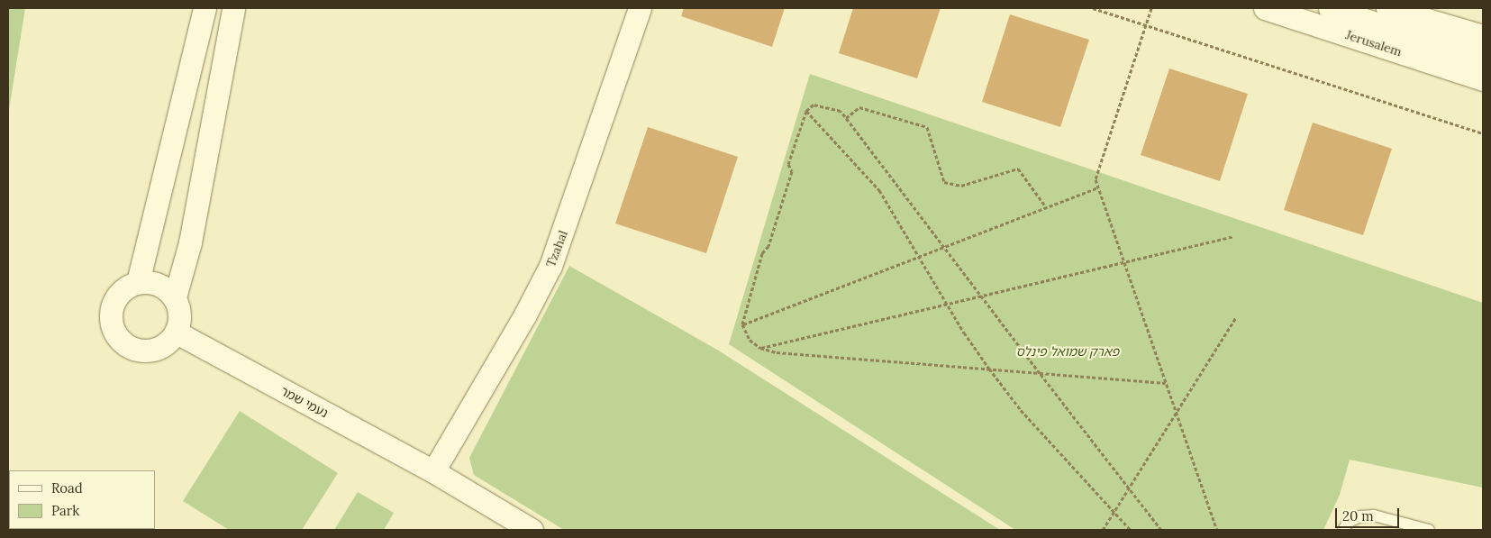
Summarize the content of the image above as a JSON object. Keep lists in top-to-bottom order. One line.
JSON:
{"streets":{"street":["Jerusalem","Tzahal","נעמי שמר"]},"crossings":[["Tzahal","נעמי שמר"]],"parks":["פארק שמואל פינלס"],"legend":["Road","Park"],"scale_bar":"20 m"}
